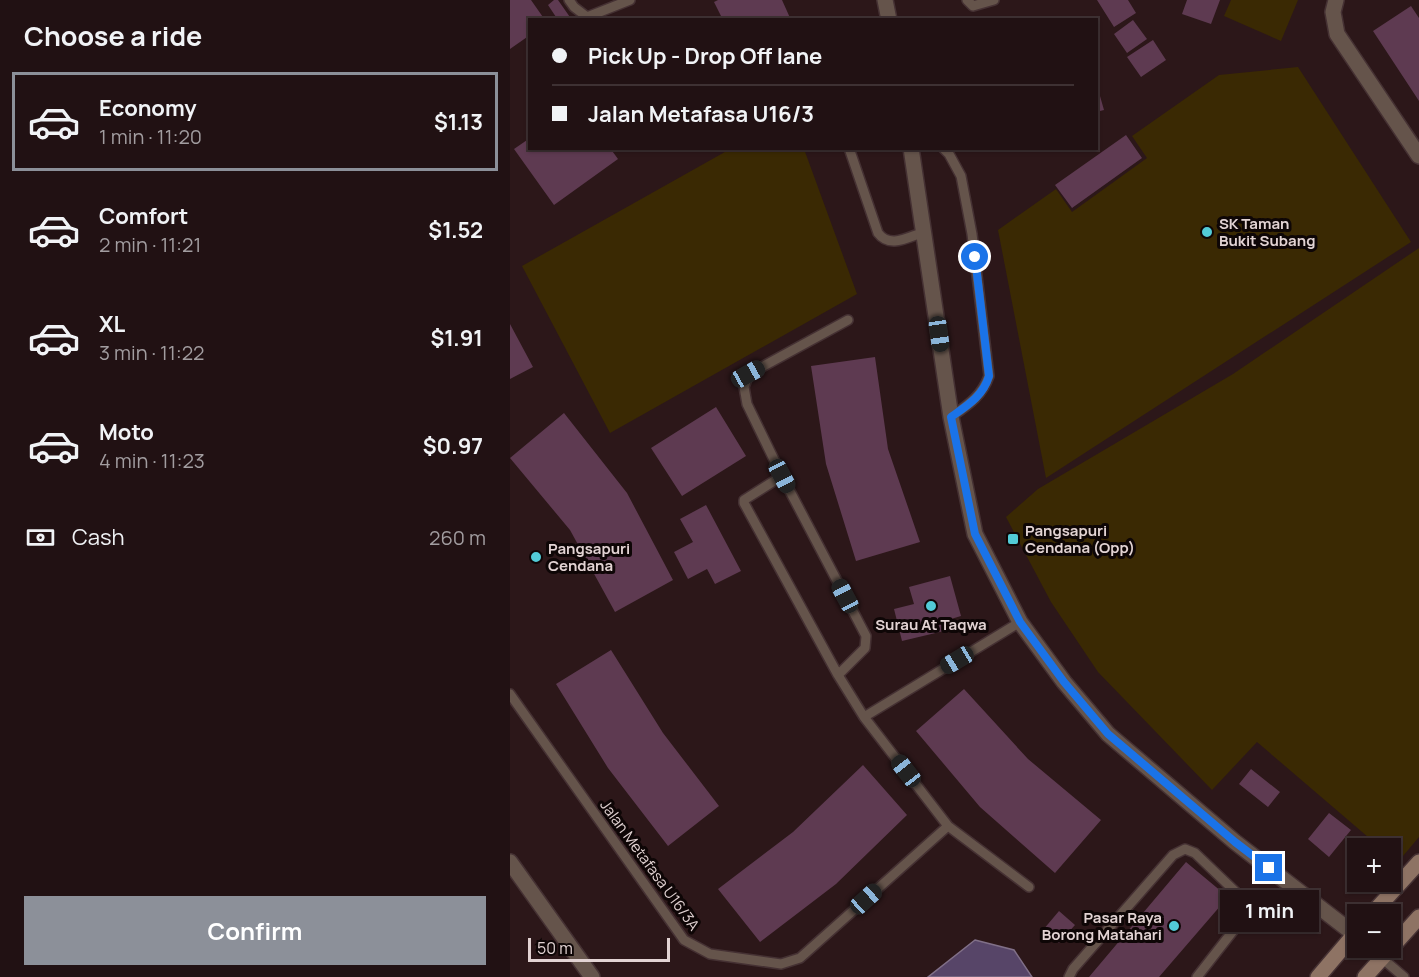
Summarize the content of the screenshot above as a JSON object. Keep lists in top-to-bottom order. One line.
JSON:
{"streets":{"lane":["Jalan Metafasa U16/3A"]},"places":{"other":["SK Taman Bukit Subang","Pangsapuri Cendana","Surau At Taqwa","Pasar Raya Borong Matahari"],"transit":["Pangsapuri Cendana (Opp)"]},"scale_bar":"50 m","page":{"heading":"Choose a ride","banner":["Pick Up - Drop Off lane","Jalan Metafasa U16/3"],"list":[{"name":"Economy","note":"1 min · 11:20","value":"$1.13"},{"name":"Comfort","note":"2 min · 11:21","value":"$1.52"},{"name":"XL","note":"3 min · 11:22","value":"$1.91"},{"name":"Moto","note":"4 min · 11:23","value":"$0.97"}],"pay":["Cash","260 m"],"map_buttons":["+","−"],"buttons":"Confirm","bubble":"1 min","scale":"50 m"}}
